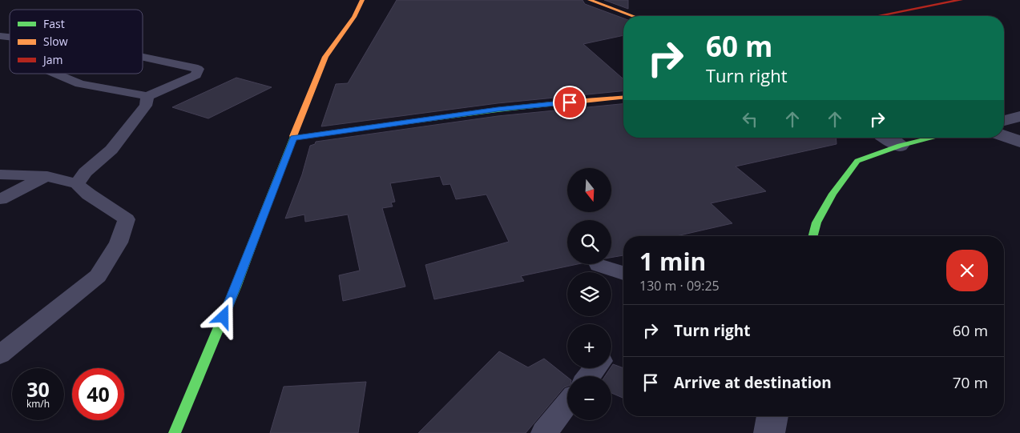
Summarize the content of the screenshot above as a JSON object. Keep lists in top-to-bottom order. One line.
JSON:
{"legend":["Fast","Slow","Jam"],"north":"bottom","page":{"turn":["60 m","Turn right"],"map_buttons":["+","−"],"heading":["1 min","130 m · 09:25"],"list":[{"name":"Turn right","value":"60 m"},{"name":"Arrive at destination","value":"70 m"}],"speed":"30 km/h","limit":"40"}}
